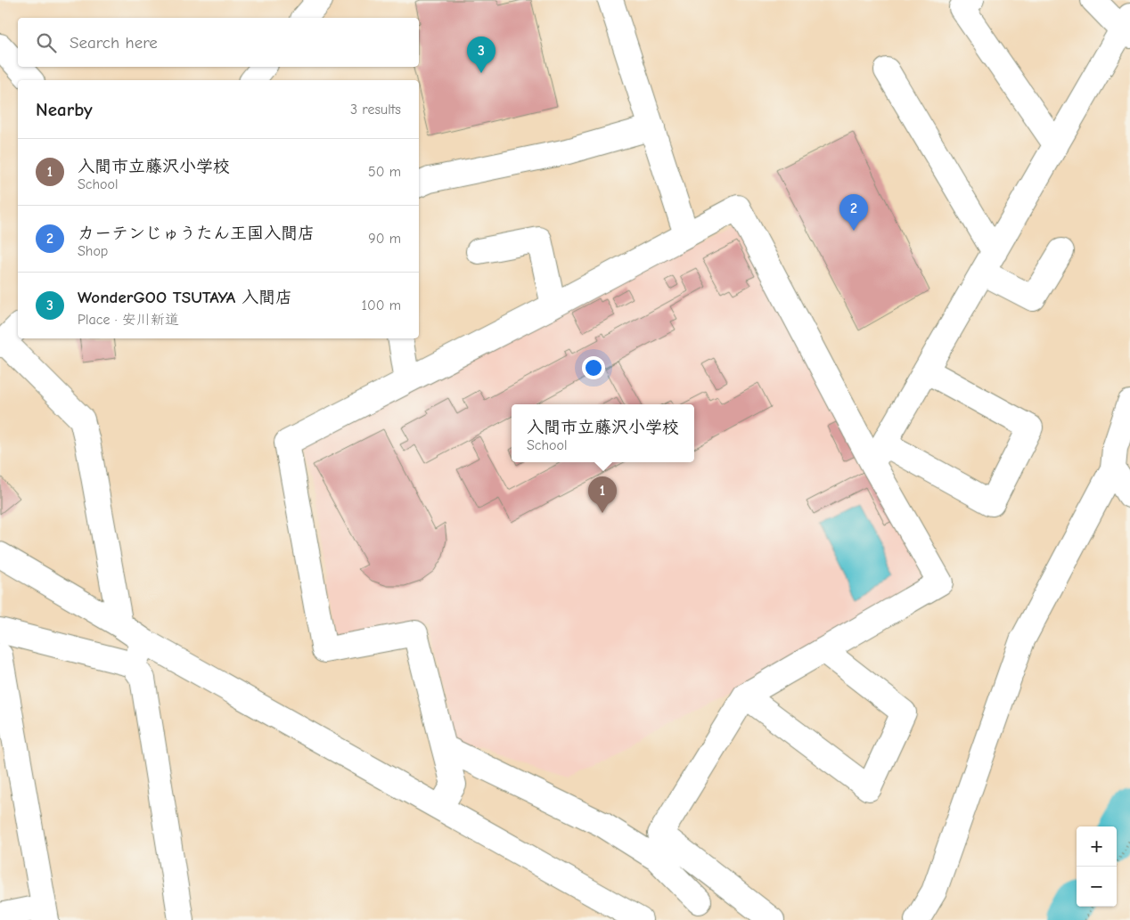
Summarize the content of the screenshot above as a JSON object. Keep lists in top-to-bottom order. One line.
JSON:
{"page":{"search":"Search here","pins":["3","2","1"],"heading":["Nearby","3 results"],"list":[{"mark":"1","name":"入間市立藤沢小学校","note":"School","value":"50 m"},{"mark":"2","name":"カーテンじゅうたん王国入間店","note":"Shop","value":"90 m"},{"mark":"3","name":"WonderGOO TSUTAYA 入間店","note":"Place · 安川新道","value":"100 m"}],"popup":["入間市立藤沢小学校","School"],"map_buttons":["+","−"]}}
